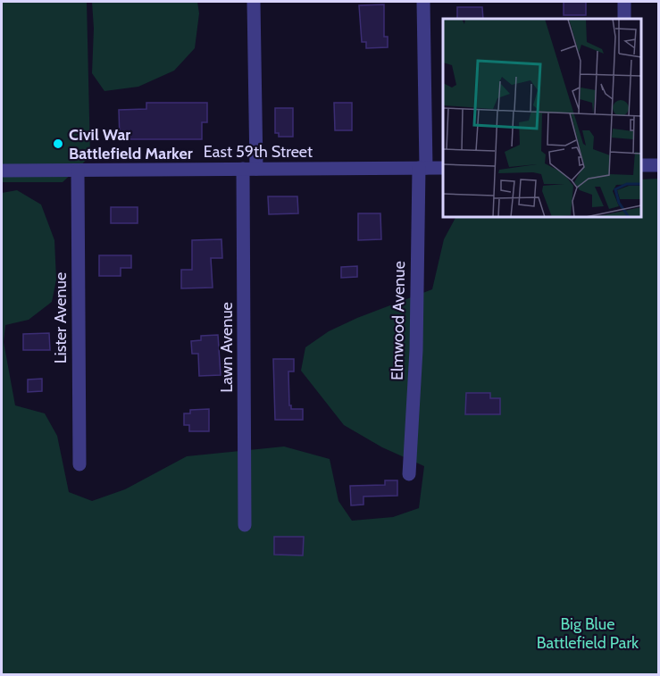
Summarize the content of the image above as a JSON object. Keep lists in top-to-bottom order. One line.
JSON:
{"streets":{"street":["East 59th Street","Lister Avenue","Elmwood Avenue","Lawn Avenue"]},"crossings":[["East 59th Street","Lister Avenue"],["East 59th Street","Elmwood Avenue"],["East 59th Street","Lawn Avenue"]],"parks":["Big Blue Battlefield Park"],"places":["Civil War Battlefield Marker"]}
